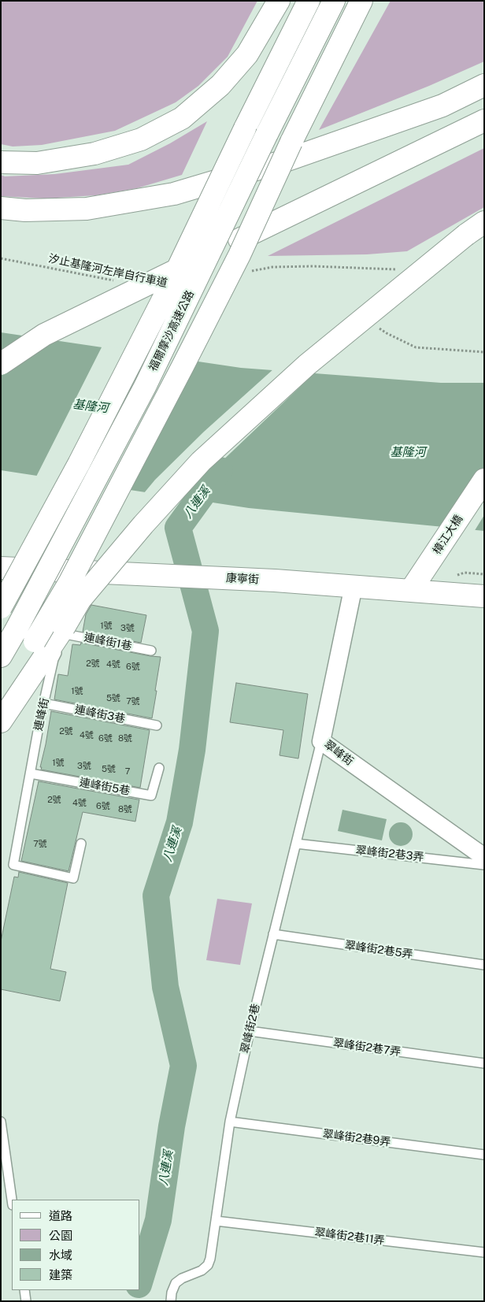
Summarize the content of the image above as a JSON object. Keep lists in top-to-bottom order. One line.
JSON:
{"streets":{"main road":["福爾摩沙高速公路","樟江大橋","康寧街"],"street":["翠峰街"],"lane":["連峰街1巷","連峰街","連峰街3巷","連峰街5巷","翠峰街2巷3弄","翠峰街2巷5弄","翠峰街2巷","翠峰街2巷7弄","翠峰街2巷9弄","翠峰街2巷11弄"],"path":["汐止基隆河左岸自行車道"]},"crossings":[["樟江大橋","康寧街"],["康寧街","連峰街"],["康寧街","翠峰街"],["連峰街1巷","連峰街"],["連峰街","連峰街3巷"],["連峰街","連峰街5巷"],["翠峰街","翠峰街2巷"],["翠峰街2巷3弄","翠峰街2巷"],["翠峰街2巷5弄","翠峰街2巷"],["翠峰街2巷","翠峰街2巷7弄"],["翠峰街2巷","翠峰街2巷9弄"],["翠峰街2巷","翠峰街2巷11弄"]],"water":["基隆河","八連溪"],"house_numbers":["1號","3號","2號","4號","6號","1號","5號","7號","2號","4號","6號","8號","1號","3號","5號","7","2號","4號","6號","8號","7號"],"legend":["道路","公園","水域","建築"]}
